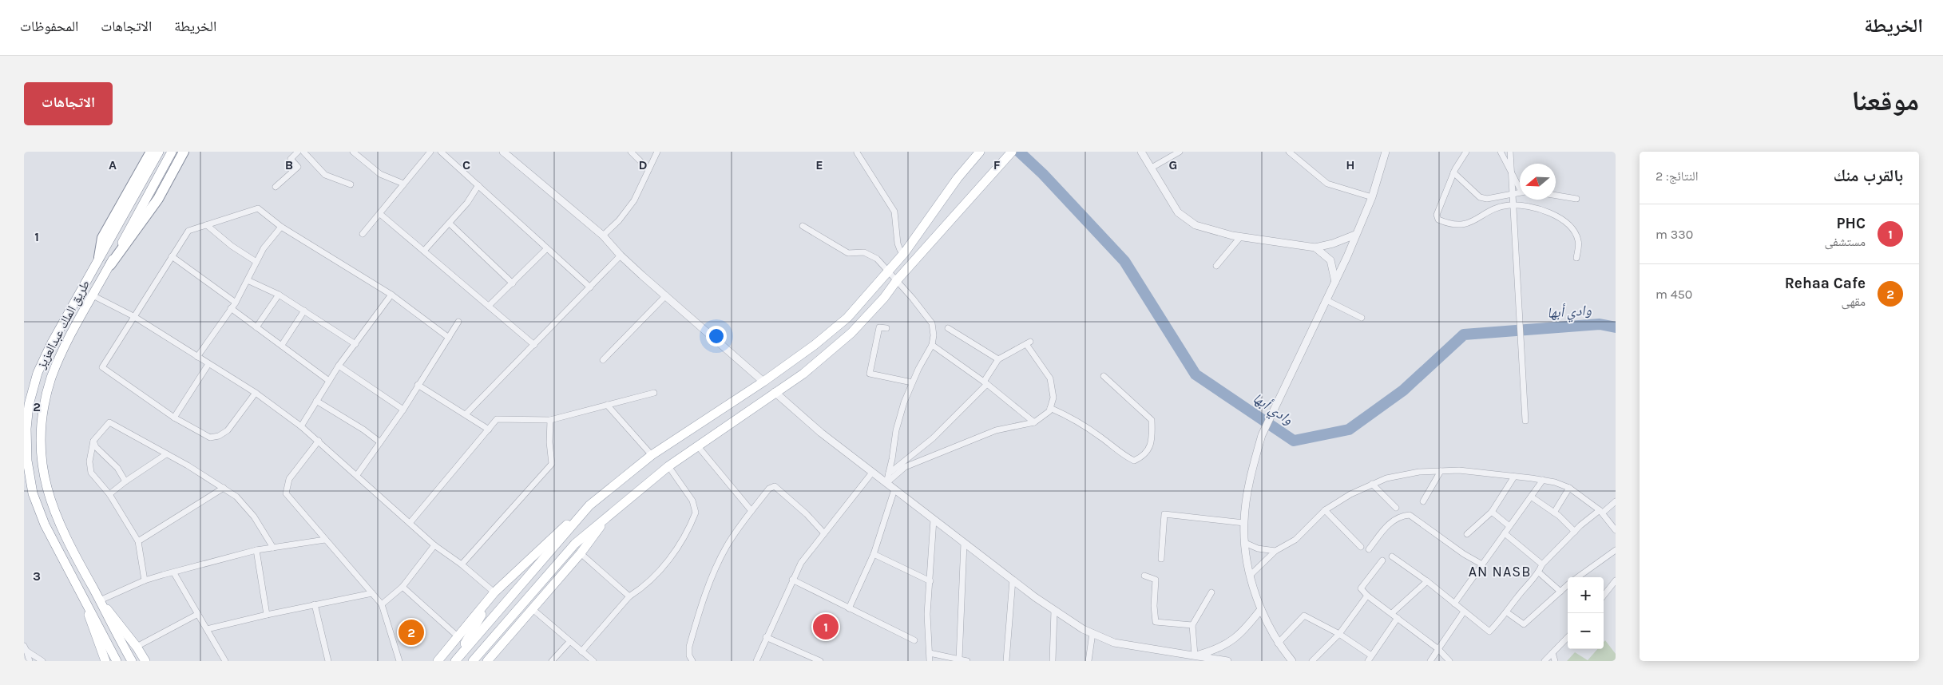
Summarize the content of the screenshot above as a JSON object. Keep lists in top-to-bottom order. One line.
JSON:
{"streets":{"main road":["طريق الملك عبدالعزيز"]},"districts":["AN NASB"],"water":["وادي أبها"],"north":"left","page":{"header":"الخريطة","nav":["الخريطة","الاتجاهات","المحفوظات"],"title":"موقعنا","buttons":"الاتجاهات","heading":["بالقرب منك","النتائج: 2"],"list":[{"mark":"1","name":"PHC","note":"مستشفى","value":"330 m"},{"mark":"2","name":"Rehaa Cafe","note":"مقهى","value":"450 m"}],"map_buttons":["+","−"],"pins":["1","2"]},"grid":{"columns":["A","B","C","D","E","F","G","H"],"rows":["1","2","3"]}}
